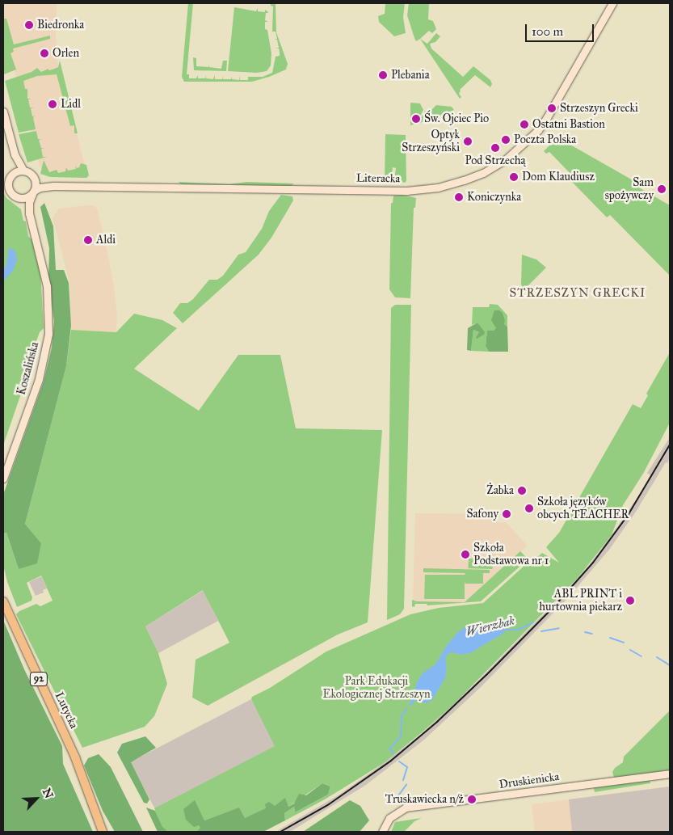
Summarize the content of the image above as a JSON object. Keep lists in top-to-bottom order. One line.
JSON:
{"streets":{"main road":["92","Lutycka"],"street":["Literacka","Koszalińska","Druskienicka"]},"crossings":[["Literacka","Koszalińska"]],"districts":["STRZESZYN GRECKI"],"water":["Wierzbak"],"parks":["Park Edukacji Ekologicznej Strzeszyn"],"places":["Biedronka","Orlen","Plebania","Lidl","Strzeszyn Grecki","Św. Ojciec Pio","Ostatni Bastion","Poczta Polska","Optyk Strzeszyński","Pod Strzechą","Dom Klaudiusz","Sam spożywczy","Koniczynka","Aldi","Żabka","Szkoła języków obcych TEACHER","Safony","Szkoła Podstawowa nr 1","ABL PRINT i hurtownia piekarz","Truskawiecka n/ż"],"scale_bar":"100 m","north":"top right"}
